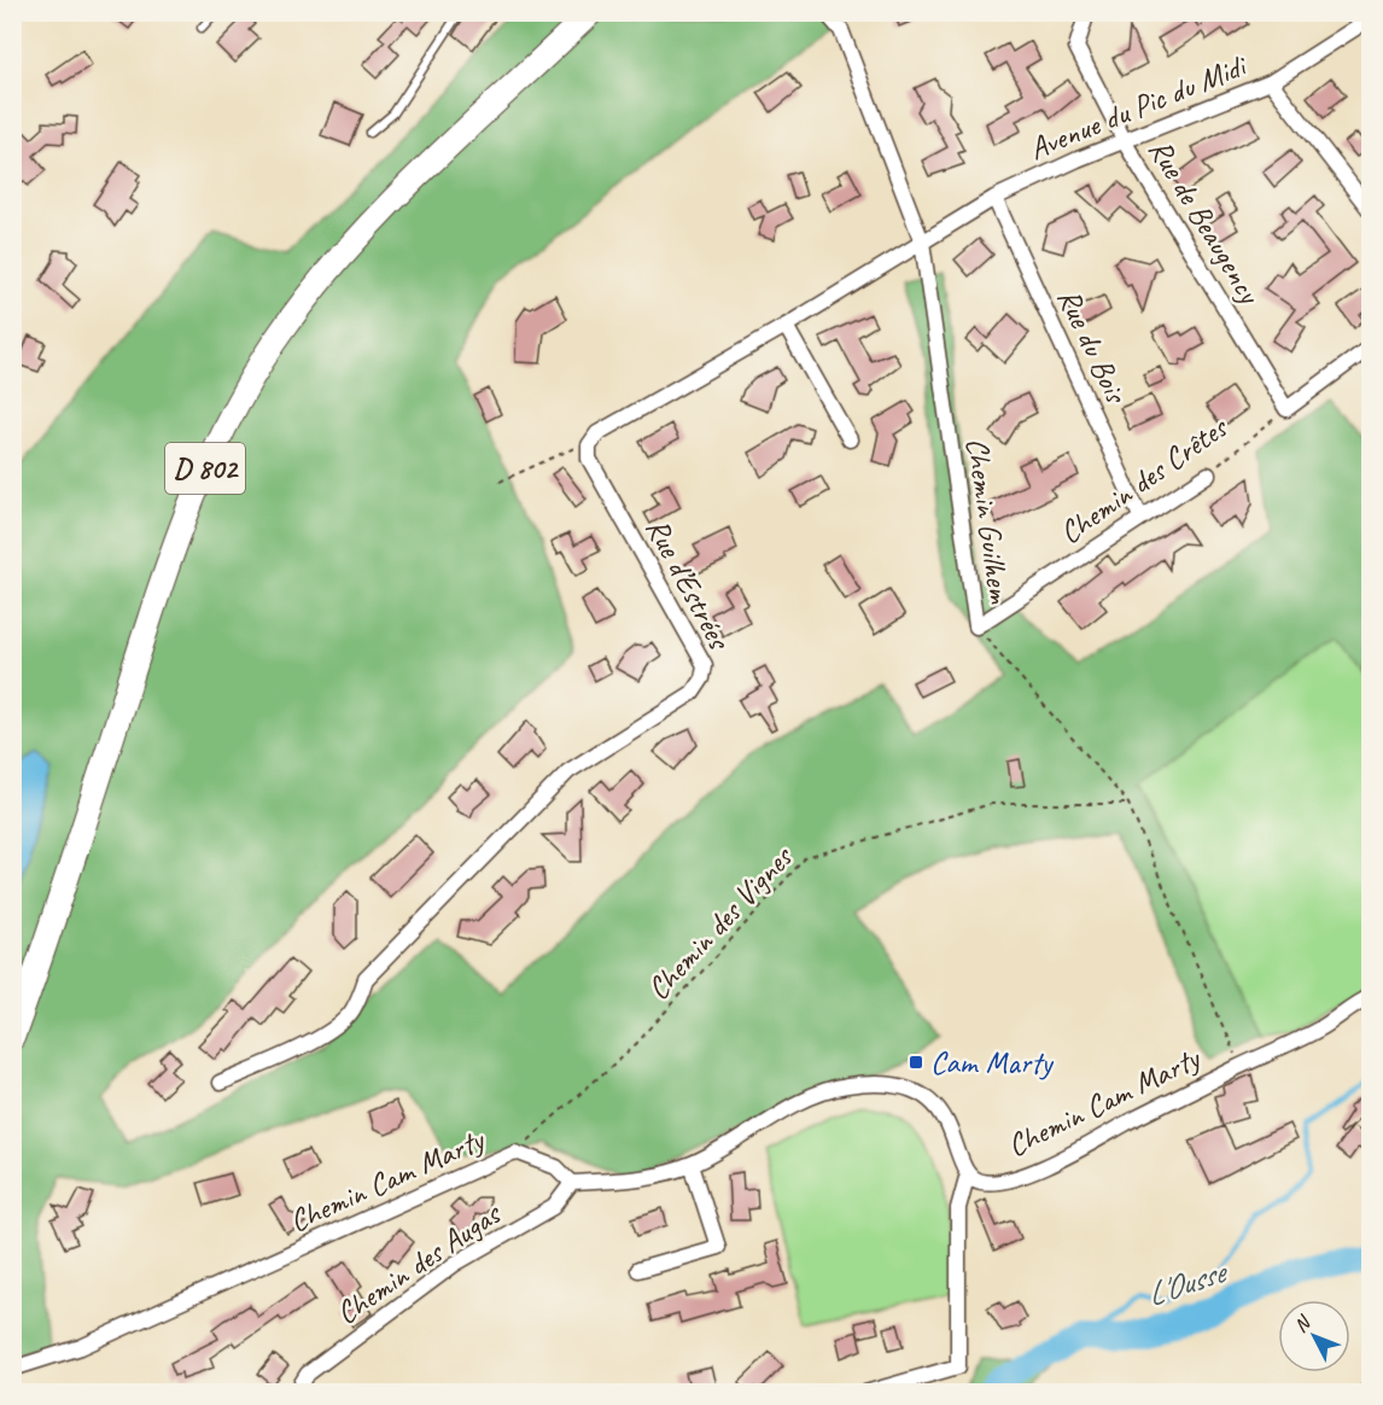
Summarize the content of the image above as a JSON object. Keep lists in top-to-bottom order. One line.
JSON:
{"streets":{"main road":["D 802"],"street":["Avenue du Pic du Midi","Rue de Beaugency","Rue du Bois","Chemin des Crêtes","Chemin Guilhem","Rue d’Estrées","Chemin Cam Marty","Chemin des Augas"],"path":["Chemin des Vignes"]},"crossings":[["Avenue du Pic du Midi","Rue de Beaugency"],["Avenue du Pic du Midi","Rue du Bois"],["Avenue du Pic du Midi","Chemin Guilhem"],["Rue de Beaugency","Chemin des Crêtes"],["Rue du Bois","Chemin des Crêtes"],["Chemin des Crêtes","Chemin Guilhem"],["Chemin Guilhem","Chemin des Vignes"],["Chemin Guilhem","Chemin Cam Marty"],["Chemin des Vignes","Chemin Cam Marty"],["Chemin Cam Marty","Chemin des Augas"]],"water":["L'Ousse"],"places":{"transit":["Cam Marty"]},"north":"top left"}
